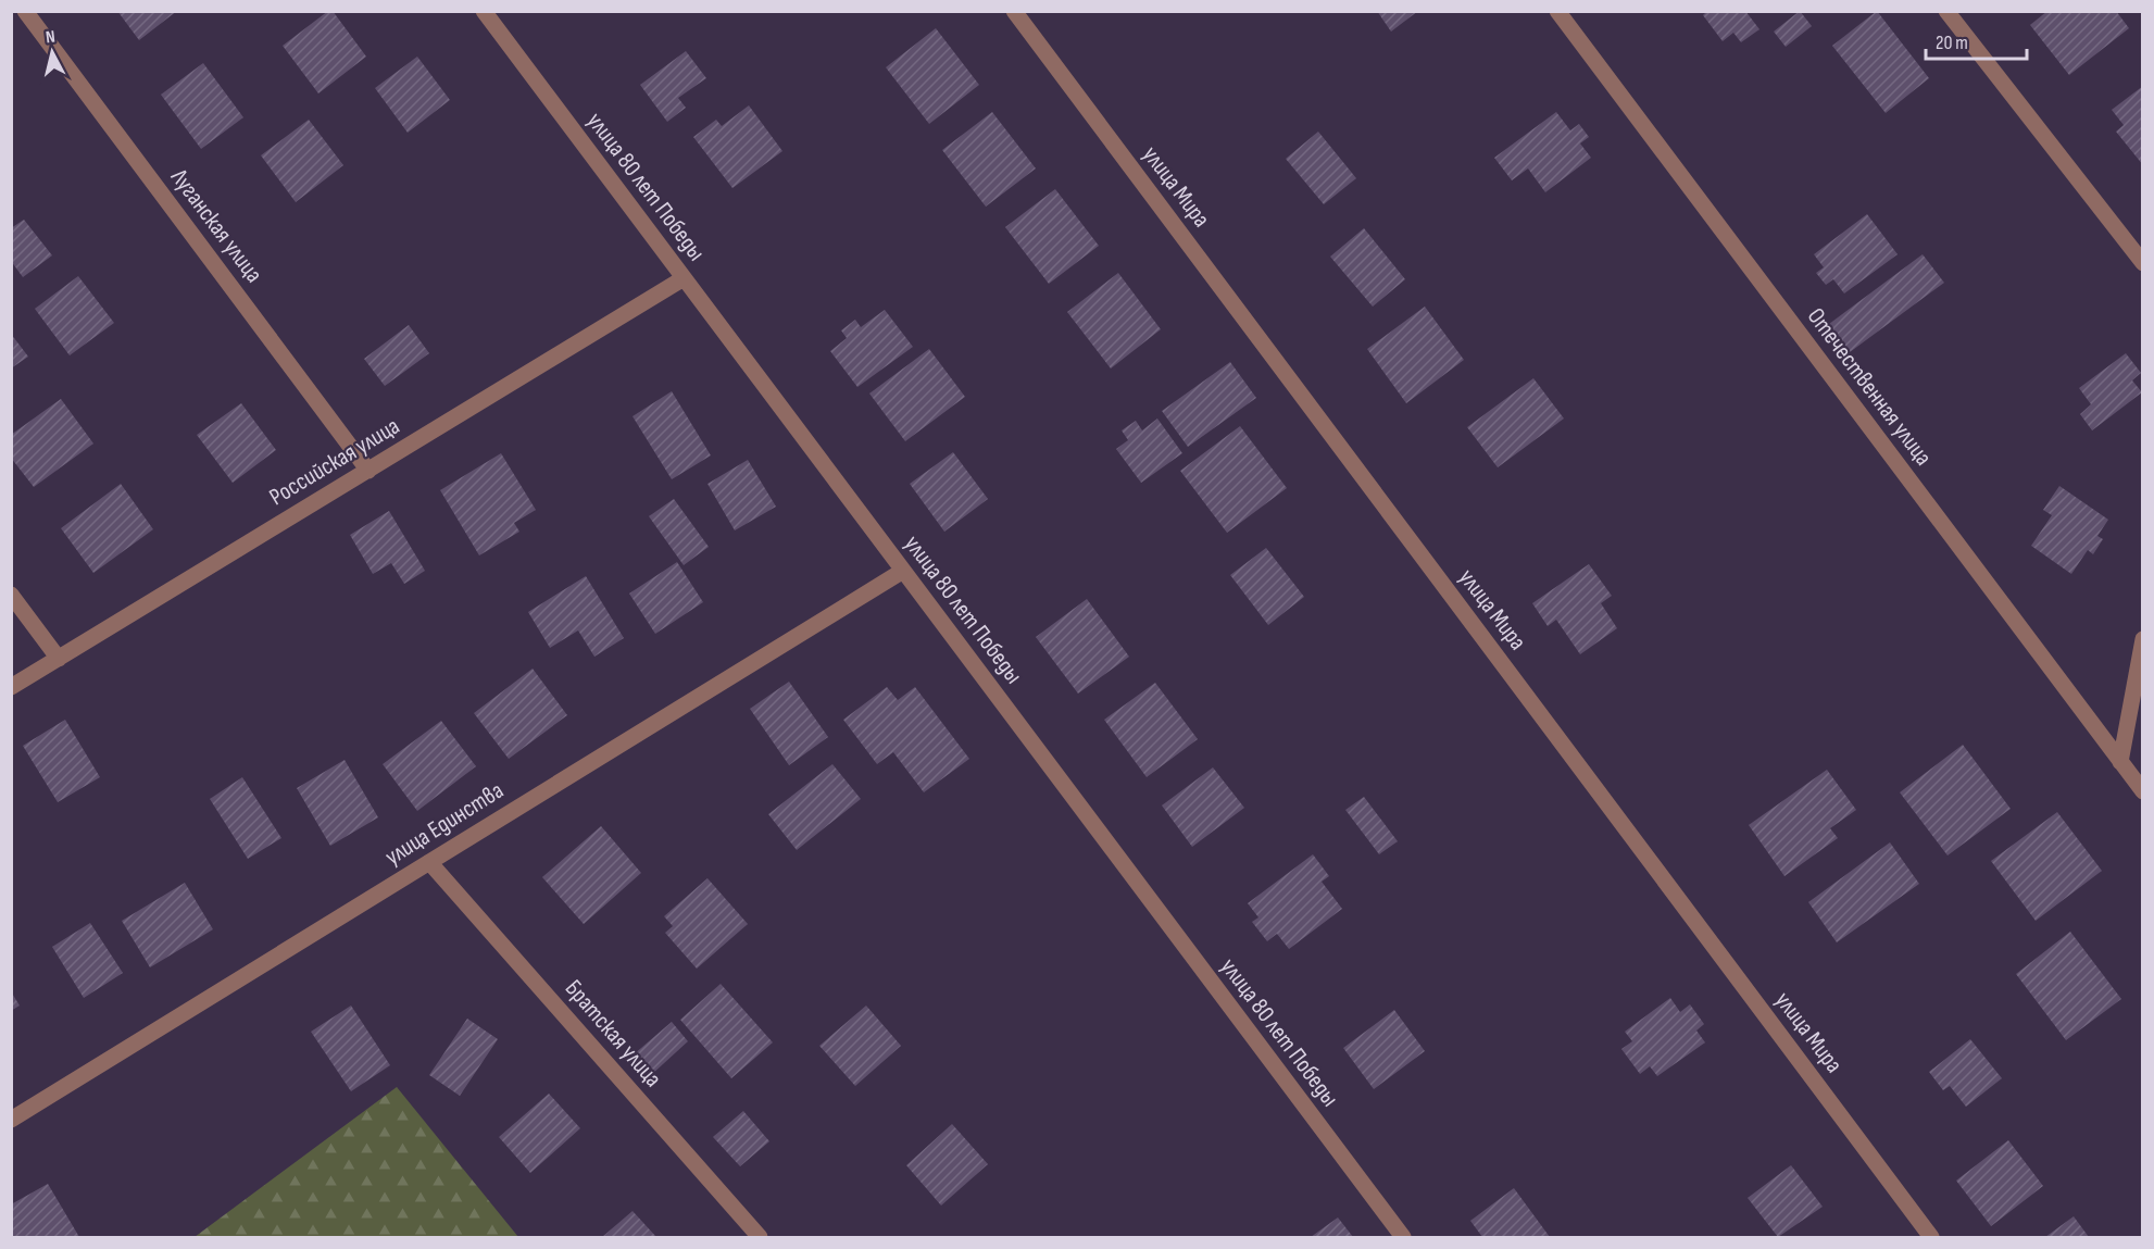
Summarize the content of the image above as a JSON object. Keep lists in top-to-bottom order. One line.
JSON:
{"streets":{"street":["улица 80 лет Победы","улица Мира","Луганская улица","Отечественная улица","Российская улица","улица Единства","Братская улица"]},"crossings":[["улица 80 лет Победы","Российская улица"],["улица 80 лет Победы","улица Единства"],["Луганская улица","Российская улица"],["улица Единства","Братская улица"]],"scale_bar":"20 m","north":"top"}
